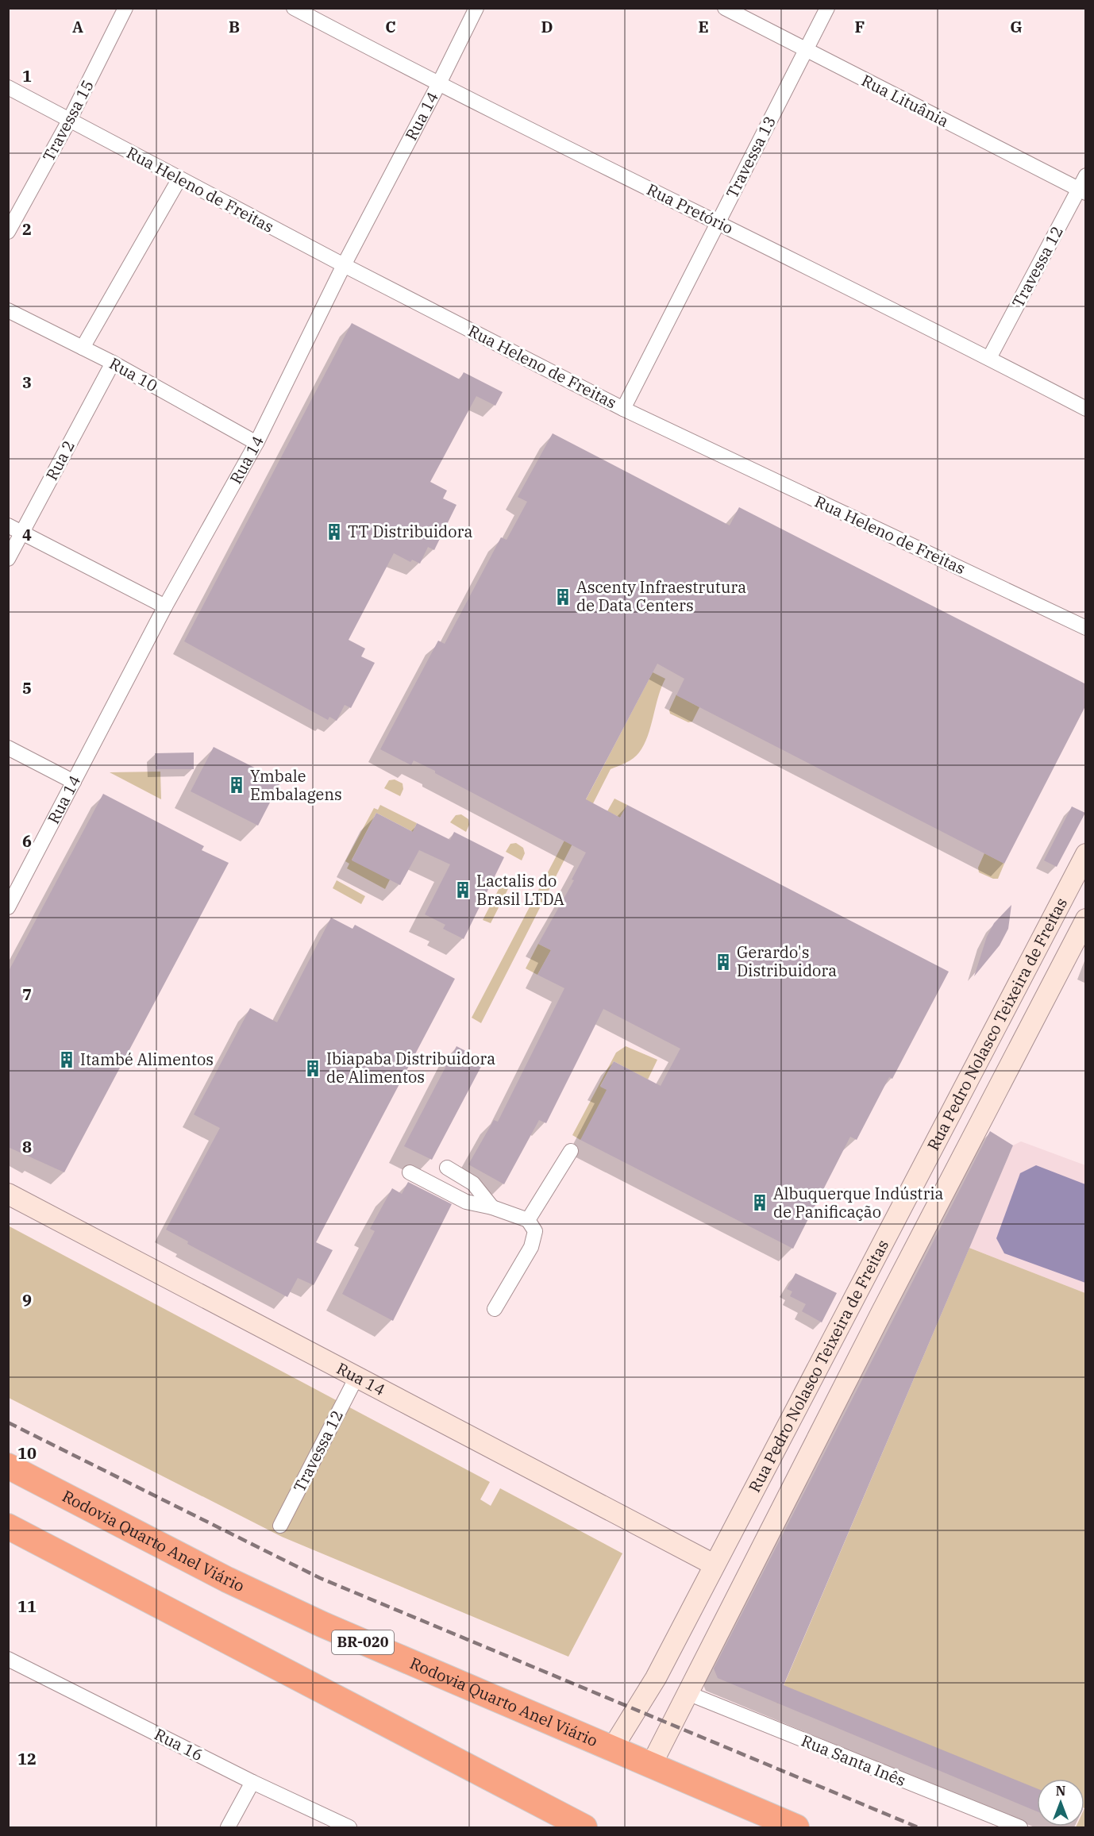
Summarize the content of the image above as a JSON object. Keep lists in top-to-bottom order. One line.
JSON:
{"streets":{"highway":["Rodovia Quarto Anel Viário","BR-020"],"main road":["Rua 14","Rua Pedro Nolasco Teixeira de Freitas"],"street":["Rua Lituânia","Travessa 15","Travessa 13","Rua Heleno de Freitas","Rua Pretório","Travessa 12","Rua 10","Rua 2","Rua 16","Rua Santa Inês"]},"crossings":[["Rua Lituânia","Travessa 13"],["Rua Lituânia","Travessa 12"],["Rua 14","Rua Heleno de Freitas"],["Rua 14","Rua Pretório"],["Rua 14","Travessa 12"],["Rua 14","Rua 10"],["Rua 14","Rua Pedro Nolasco Teixeira de Freitas"],["Travessa 15","Rua Heleno de Freitas"],["Travessa 13","Rua Heleno de Freitas"],["Travessa 13","Rua Pretório"],["Rua Pretório","Travessa 12"],["Rua 10","Rua 2"],["Rua Pedro Nolasco Teixeira de Freitas","Rodovia Quarto Anel Viário"],["Rua Pedro Nolasco Teixeira de Freitas","Rua Santa Inês"]],"places":{"building":["TT Distribuidora","Ascenty Infraestrutura de Data Centers","Ymbale Embalagens","Lactalis do Brasil LTDA","Gerardo's Distribuidora","Itambé Alimentos","Ibiapaba Distribuidora de Alimentos","Albuquerque Indústria de Panificação"]},"north":"top","grid":{"columns":["A","B","C","D","E","F","G"],"rows":["1","2","3","4","5","6","7","8","9","10","11","12"]}}
